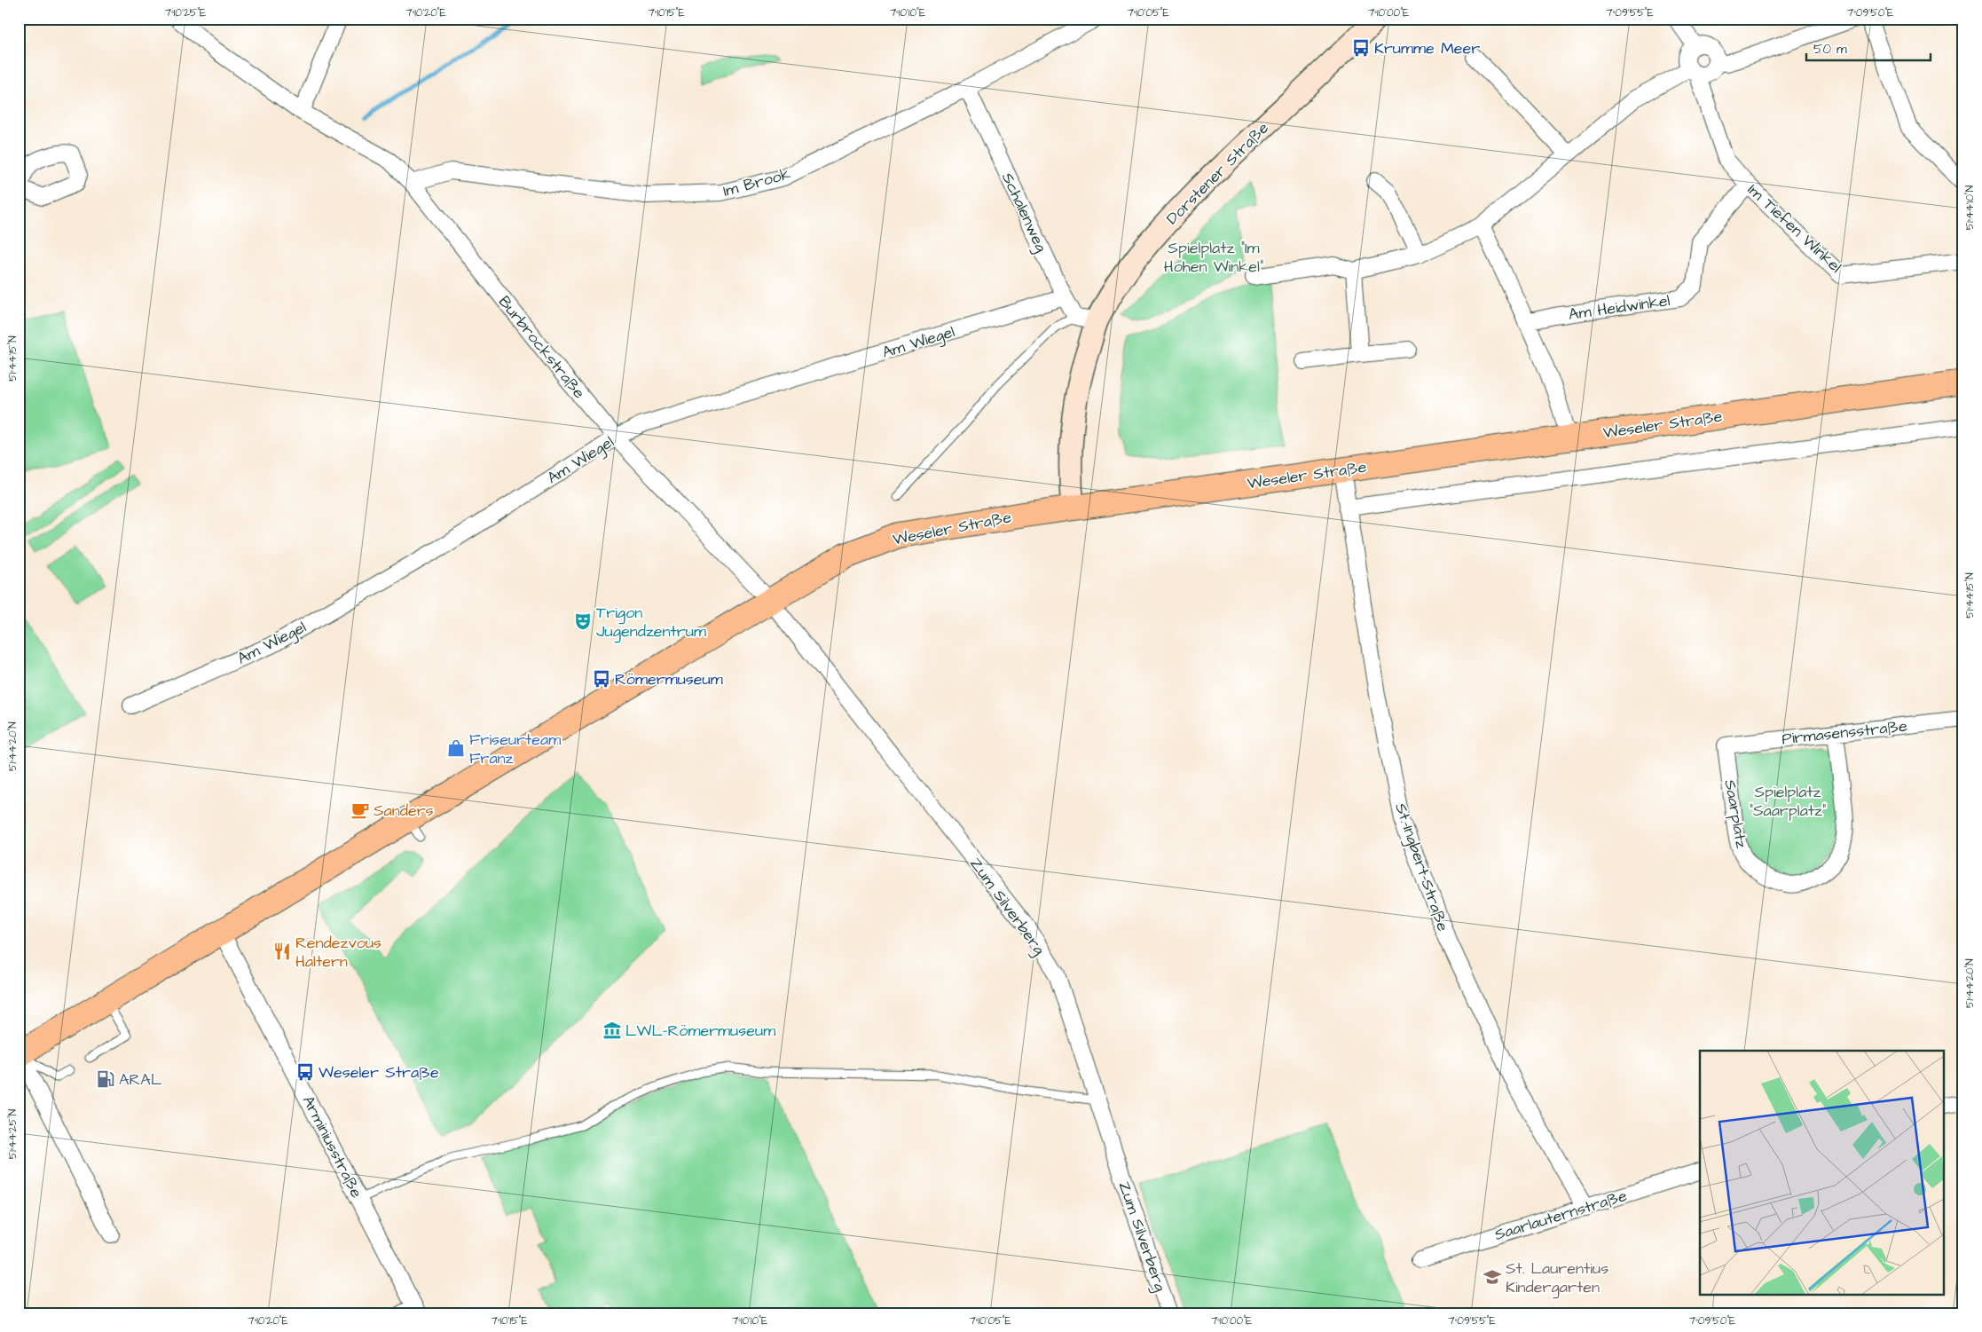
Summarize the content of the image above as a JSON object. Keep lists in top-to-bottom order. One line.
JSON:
{"streets":{"main road":["Dorstener Straße","Weseler Straße"],"street":["Im Brook","Schalenweg","Im Tiefen Winkel","Am Heidwinkel","Am Wiegel","Burbrockstraße","Pirmasensstraße","Saarplatz","St.-Ingbert-Straße","Zum Silverberg","Arminiusstraße","Saarlauternstraße"]},"crossings":[["Dorstener Straße","Weseler Straße"],["Im Brook","Schalenweg"],["Im Brook","Burbrockstraße"],["Schalenweg","Am Wiegel"],["Im Tiefen Winkel","Am Heidwinkel"],["Am Wiegel","Burbrockstraße"],["Burbrockstraße","Weseler Straße"],["Burbrockstraße","Zum Silverberg"],["Weseler Straße","St.-Ingbert-Straße"],["Weseler Straße","Zum Silverberg"],["Weseler Straße","Arminiusstraße"],["Pirmasensstraße","Saarplatz"],["St.-Ingbert-Straße","Saarlauternstraße"]],"parks":["Spielplatz \"Im Hohen Winkel\"","Spielplatz \"Saarplatz\""],"places":{"bus stop":["Krumme Meer","Römermuseum","Weseler Straße"],"theatre":["Trigon Jugendzentrum"],"shop":["Friseurteam Franz"],"cafe":["Sanders"],"restaurant":["Rendezvous Haltern"],"museum":["LWL-Römermuseum"],"fuel station":["ARAL"],"school or university":["St. Laurentius Kindergarten"]},"scale_bar":"50 m","coordinates":["7°10'25\"E","7°10'20\"E","7°10'15\"E","7°10'10\"E","7°10'05\"E","7°10'00\"E","7°09'55\"E","7°09'50\"E","51°44'10\"N","51°44'15\"N","51°44'20\"N","51°44'25\"N"]}
